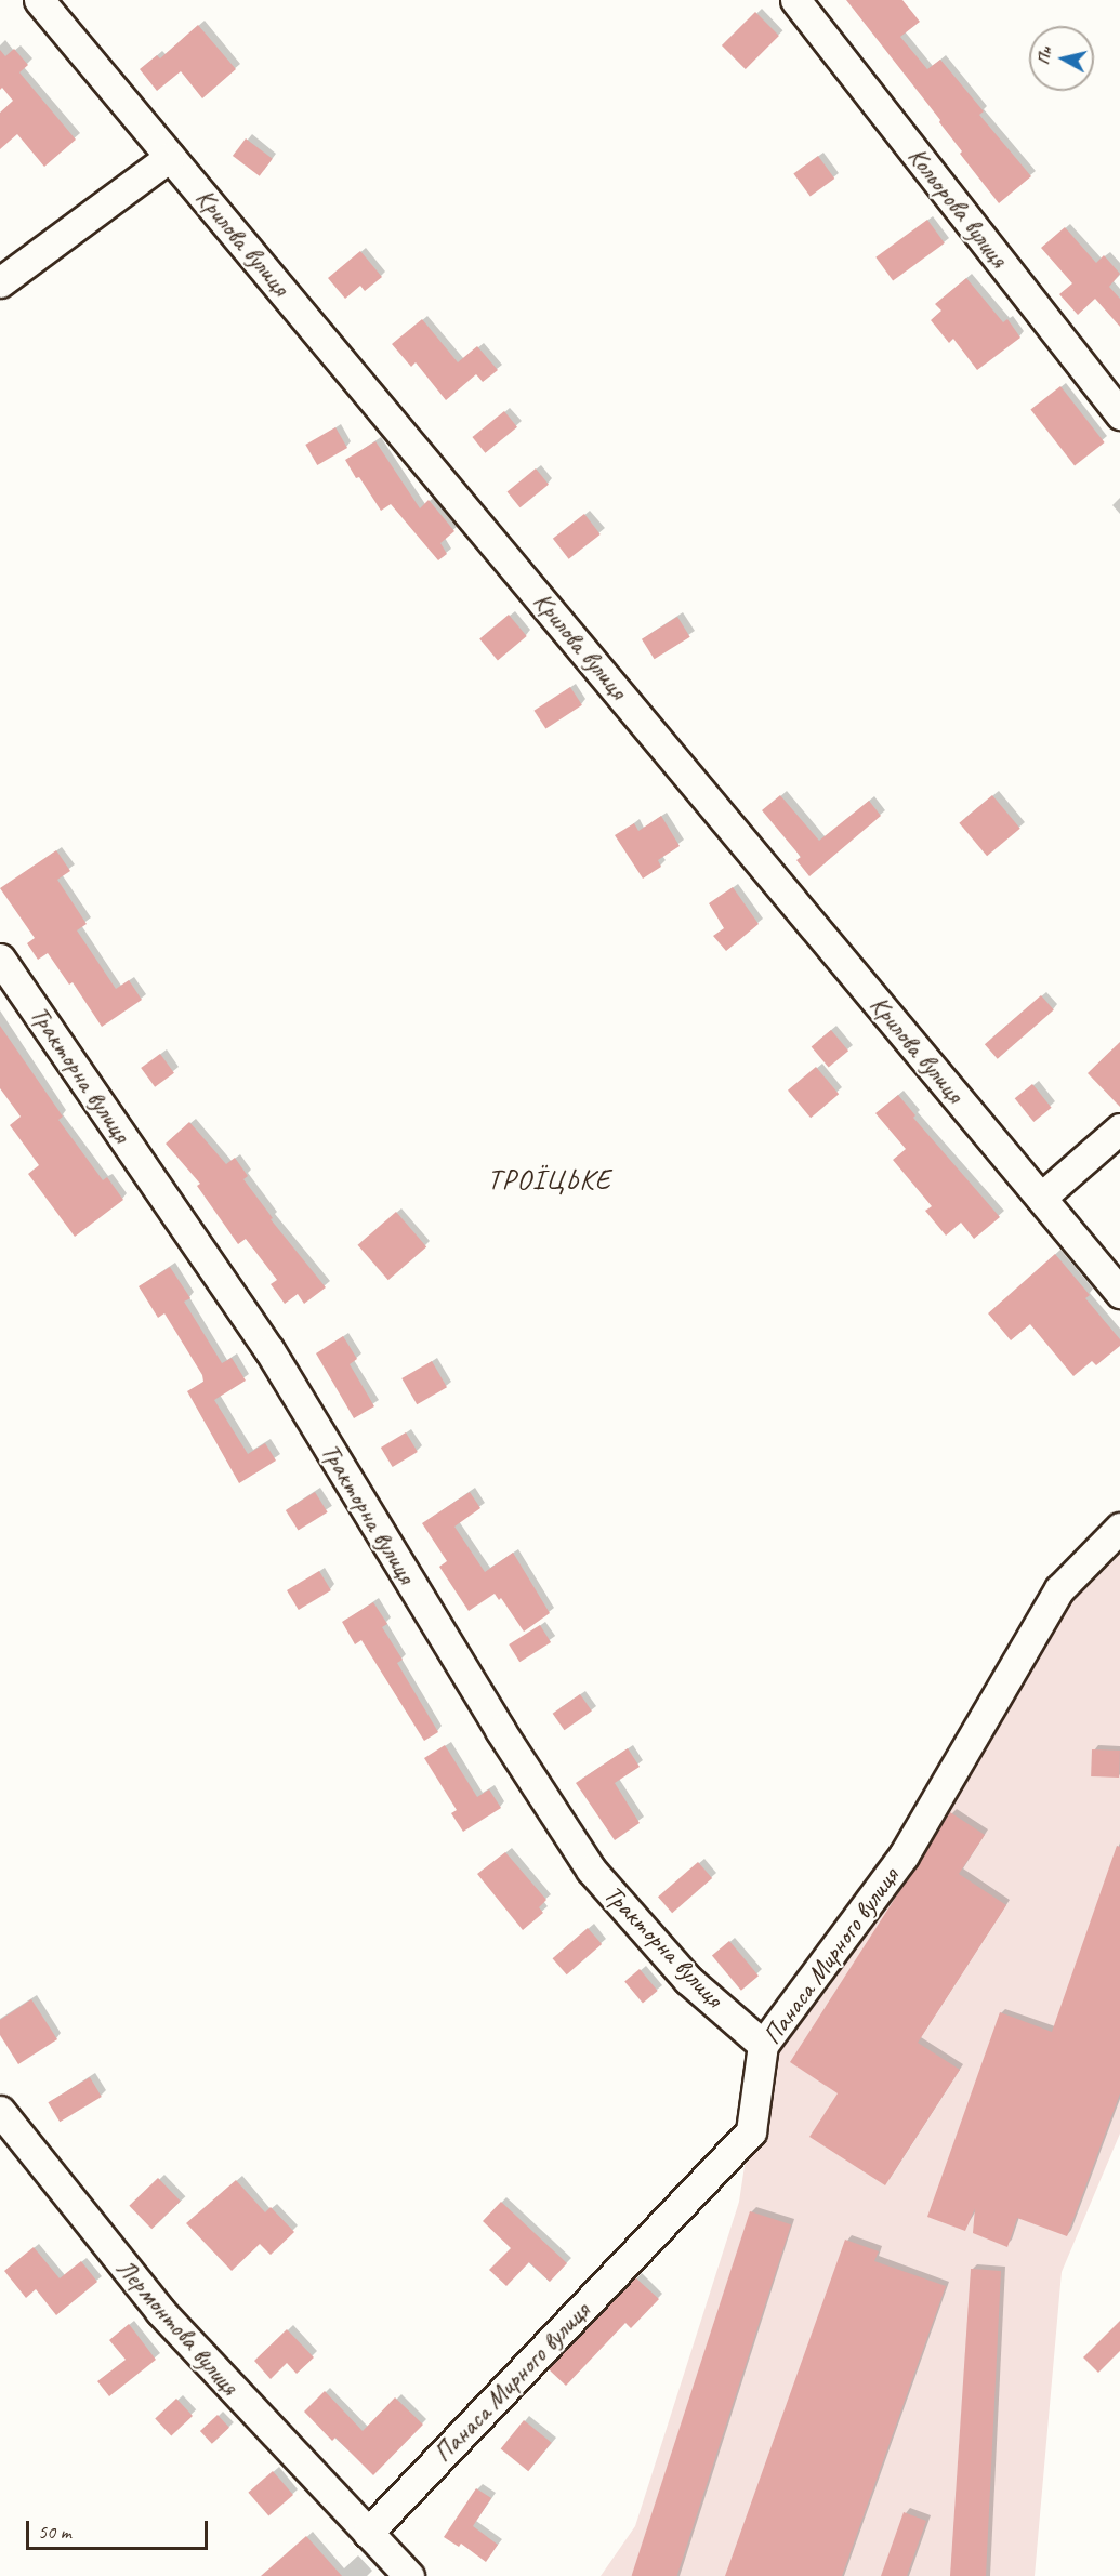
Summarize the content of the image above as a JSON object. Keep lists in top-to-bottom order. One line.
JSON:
{"streets":{"street":["Кольорова вулиця","Крилова вулиця","Тракторна вулиця","Панаса Мирного вулиця","Лермонтова вулиця"]},"crossings":[["Тракторна вулиця","Панаса Мирного вулиця"],["Панаса Мирного вулиця","Лермонтова вулиця"]],"districts":["ТРОЇЦЬКЕ"],"scale_bar":"50 m","north":"left"}
